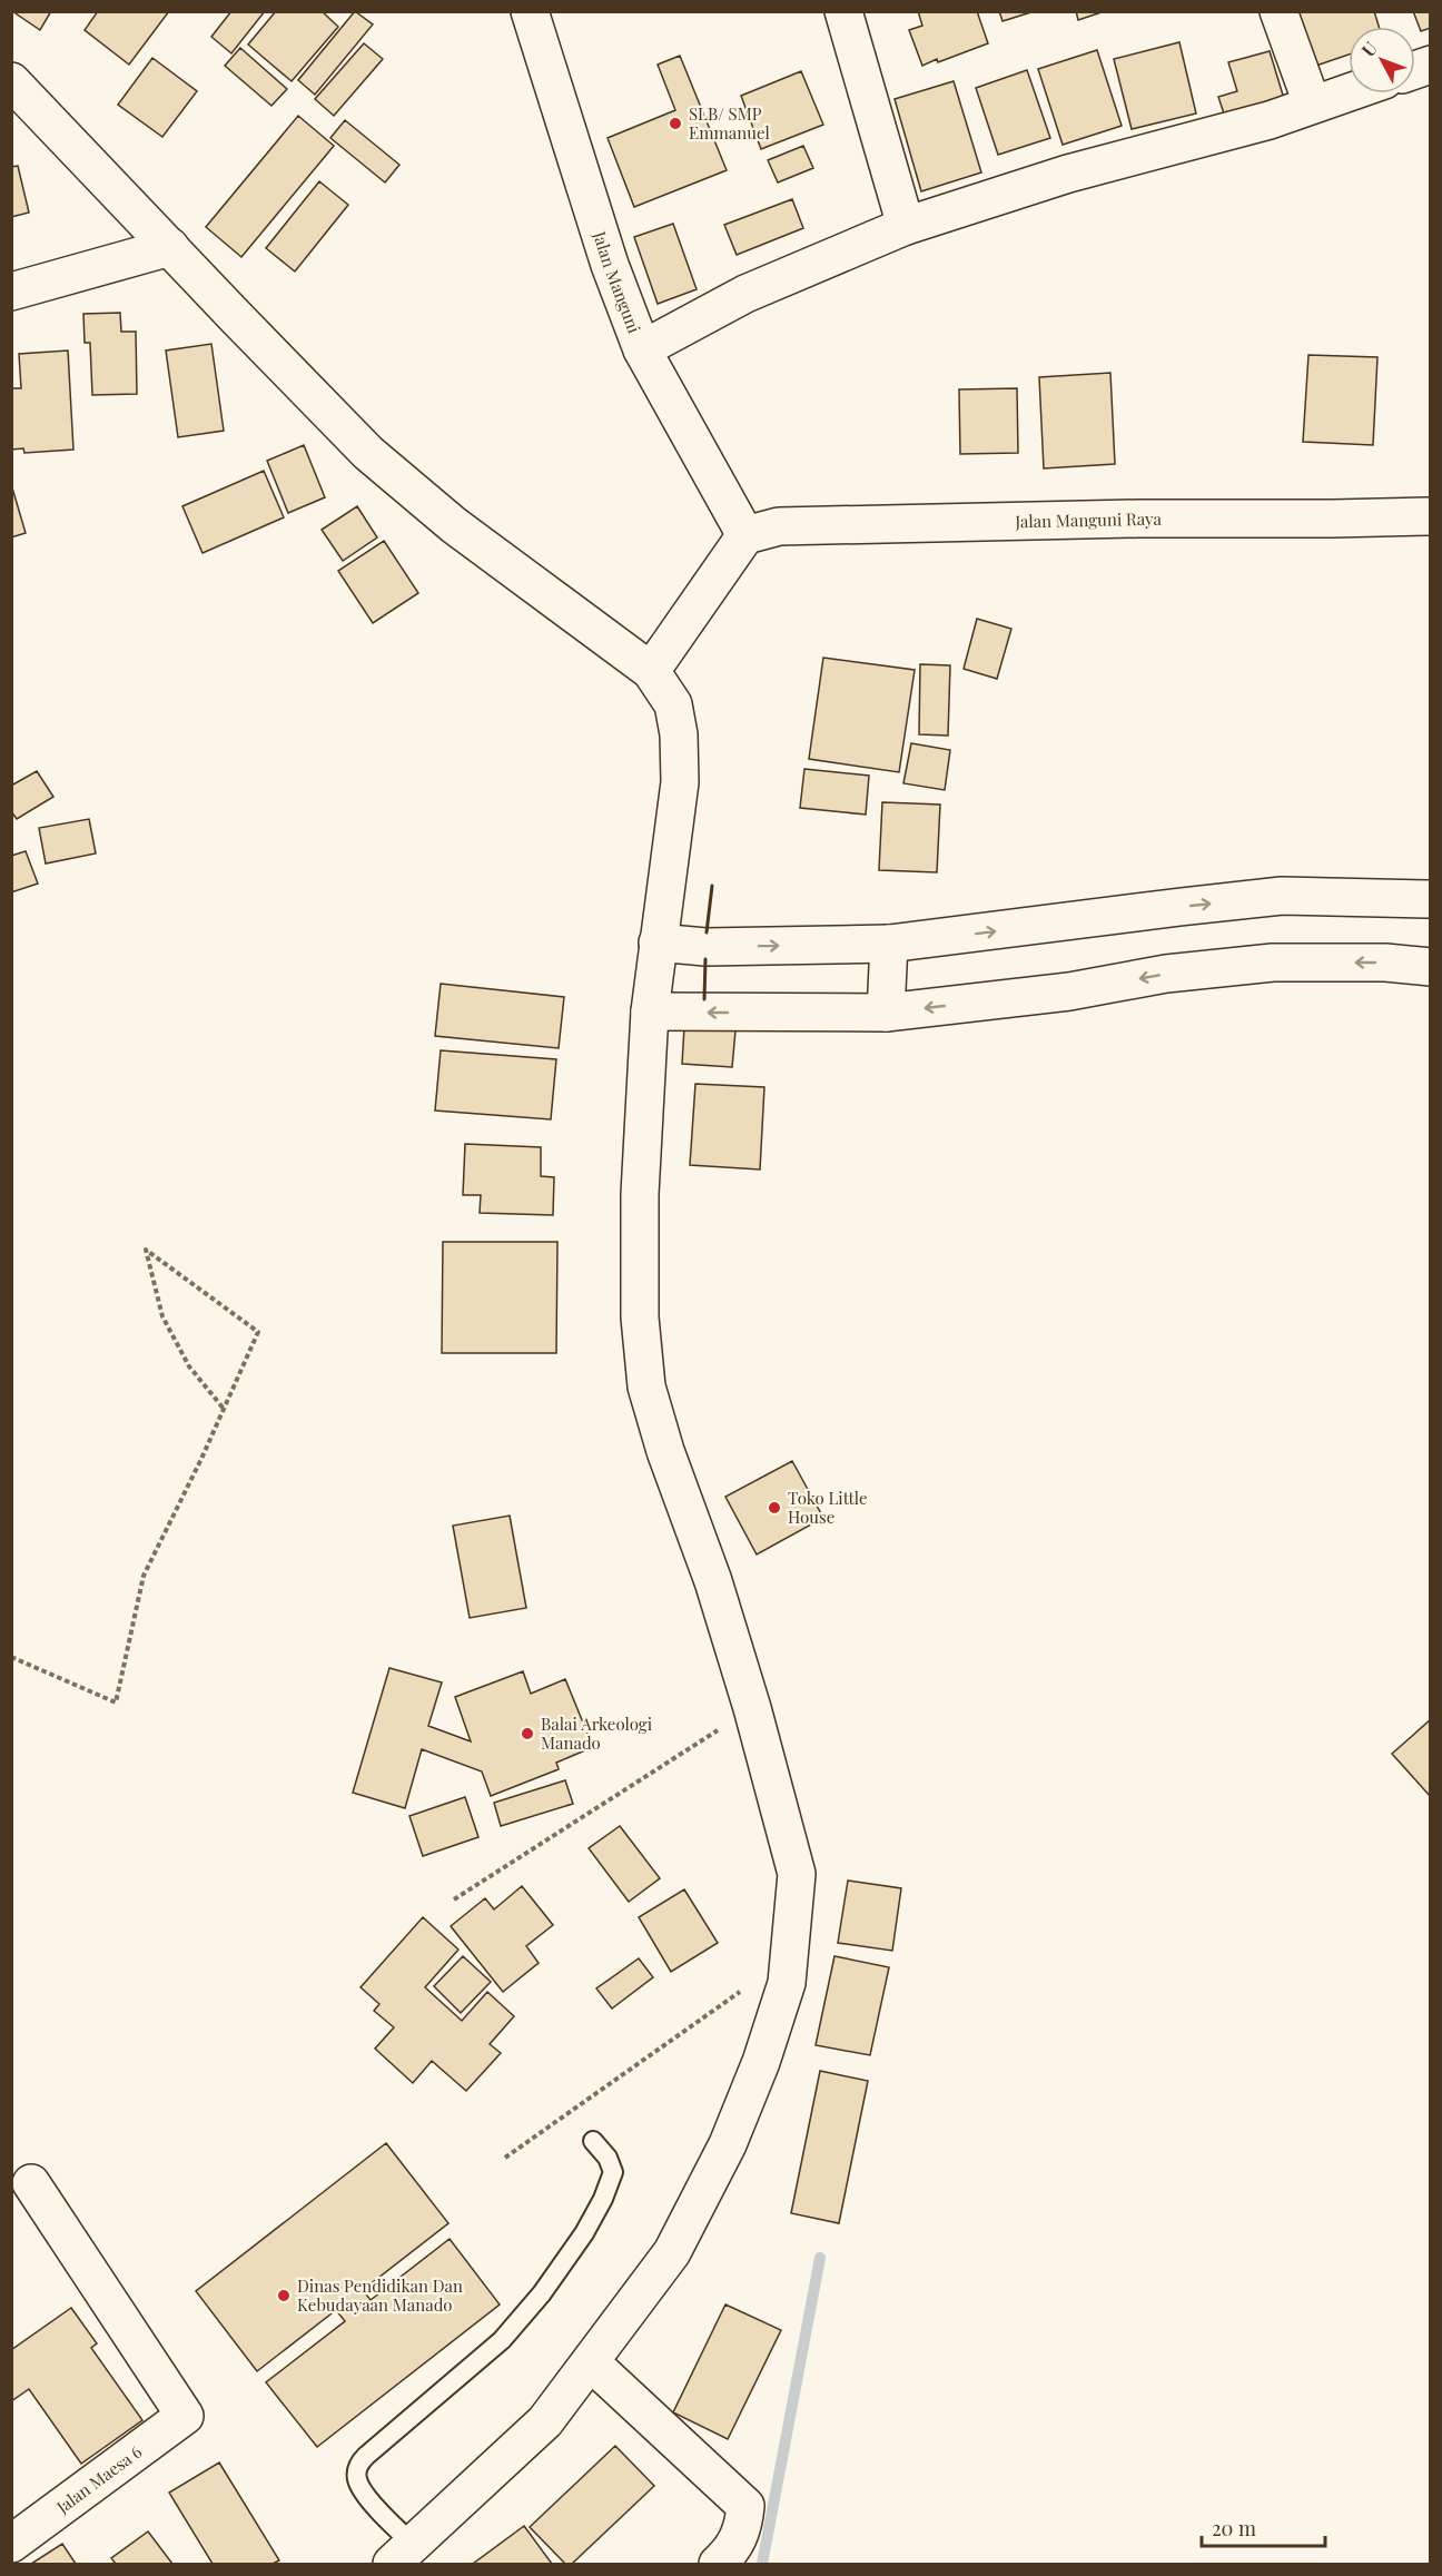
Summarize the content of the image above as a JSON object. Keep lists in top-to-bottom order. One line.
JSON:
{"streets":{"street":["Jalan Manguni","Jalan Manguni Raya","Jalan Maesa 6"]},"crossings":[["Jalan Manguni","Jalan Manguni Raya"]],"places":["SLB/ SMP Emmanuel","Toko Little House","Balai Arkeologi Manado","Dinas Pendidikan Dan Kebudayaan Manado"],"scale_bar":"20 m","north":"top left"}
